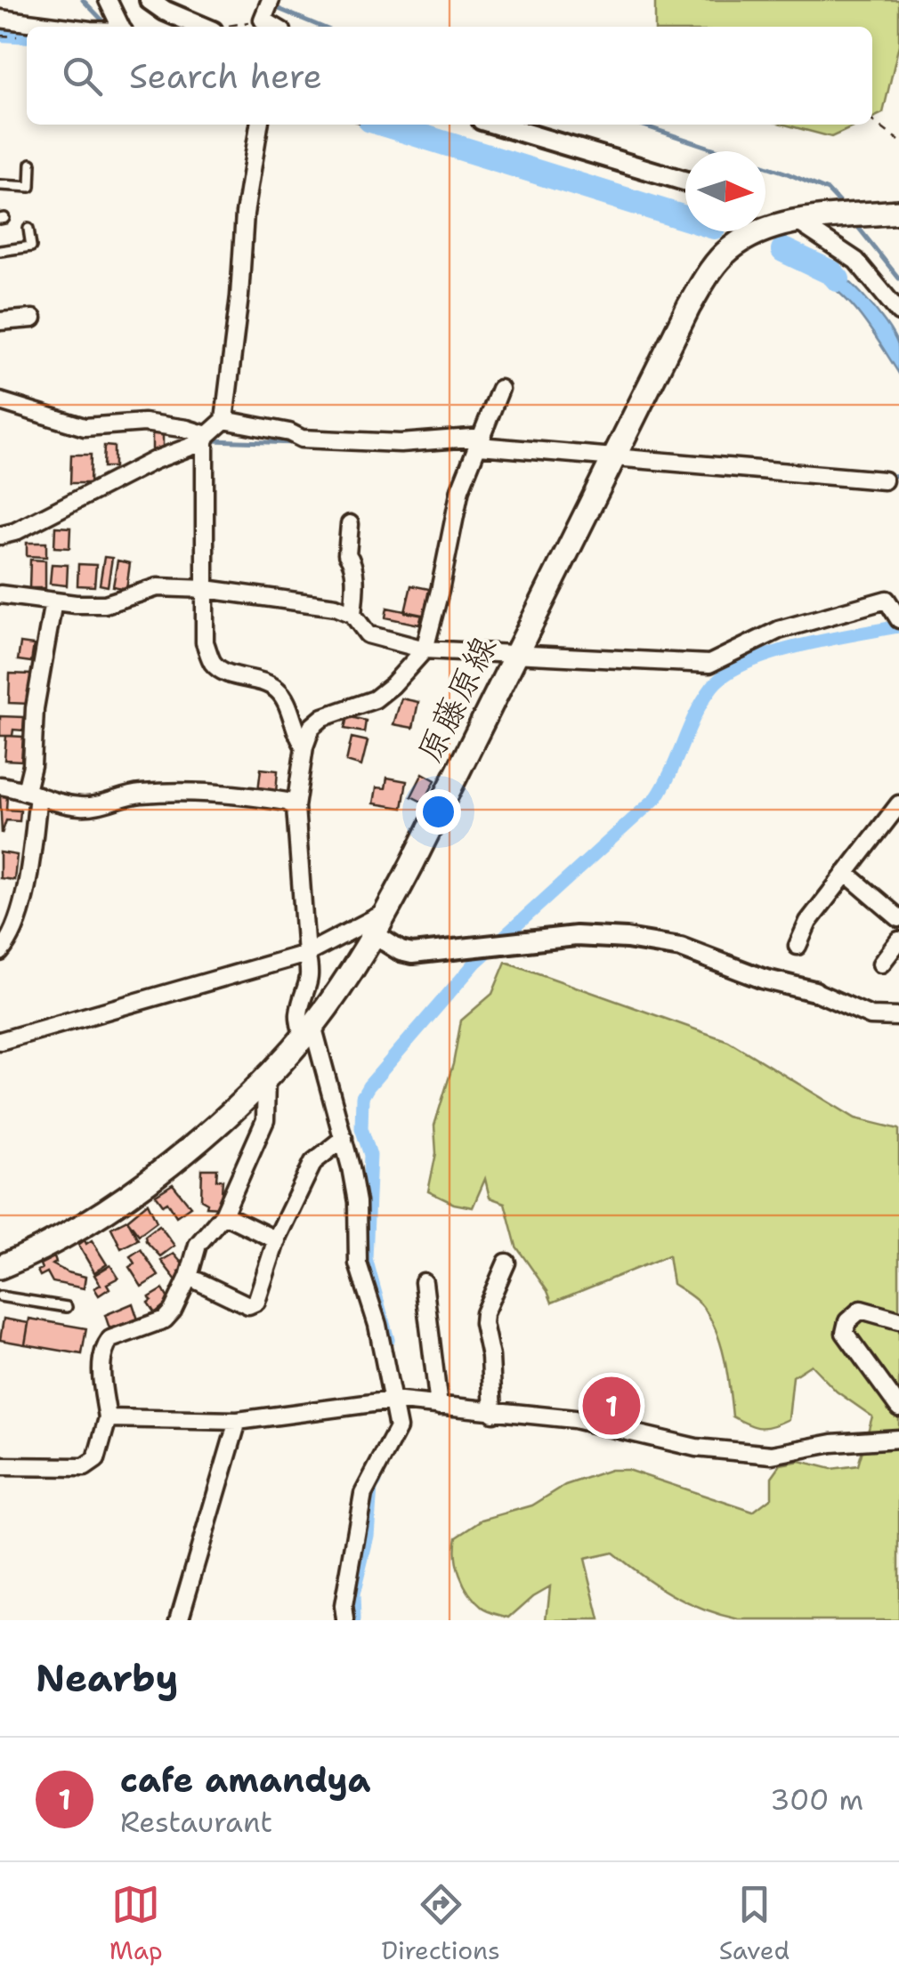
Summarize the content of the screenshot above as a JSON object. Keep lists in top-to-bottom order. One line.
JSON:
{"streets":{"main road":["原藤原線"]},"north":"right","page":{"search":"Search here","pins":"1","heading":"Nearby","list":[{"mark":"1","name":"cafe amandya","note":"Restaurant","value":"300 m"}],"nav":["Map","Directions","Saved"]}}
